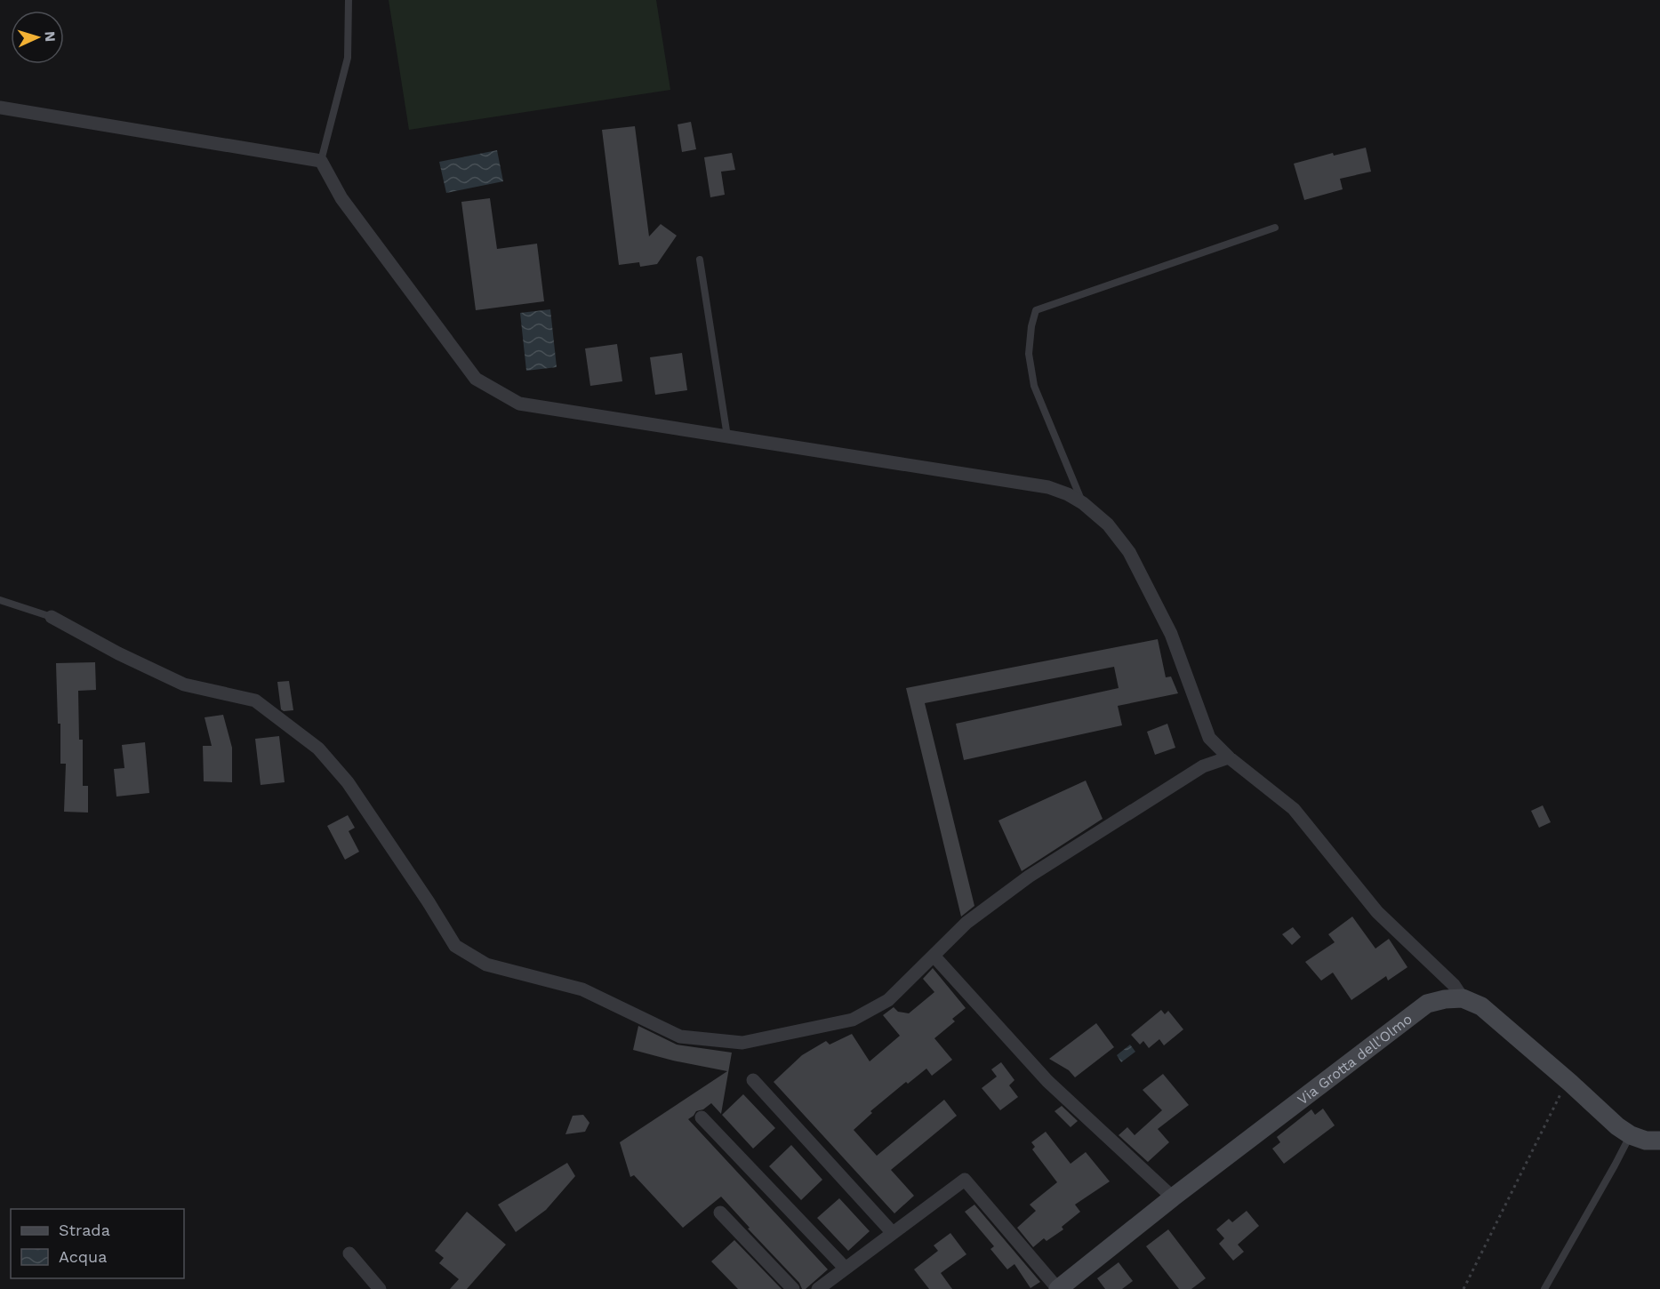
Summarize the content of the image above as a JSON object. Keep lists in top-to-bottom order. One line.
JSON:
{"streets":{"street":["Via Grotta dell'Olmo"]},"legend":["Strada","Acqua"],"north":"right"}
